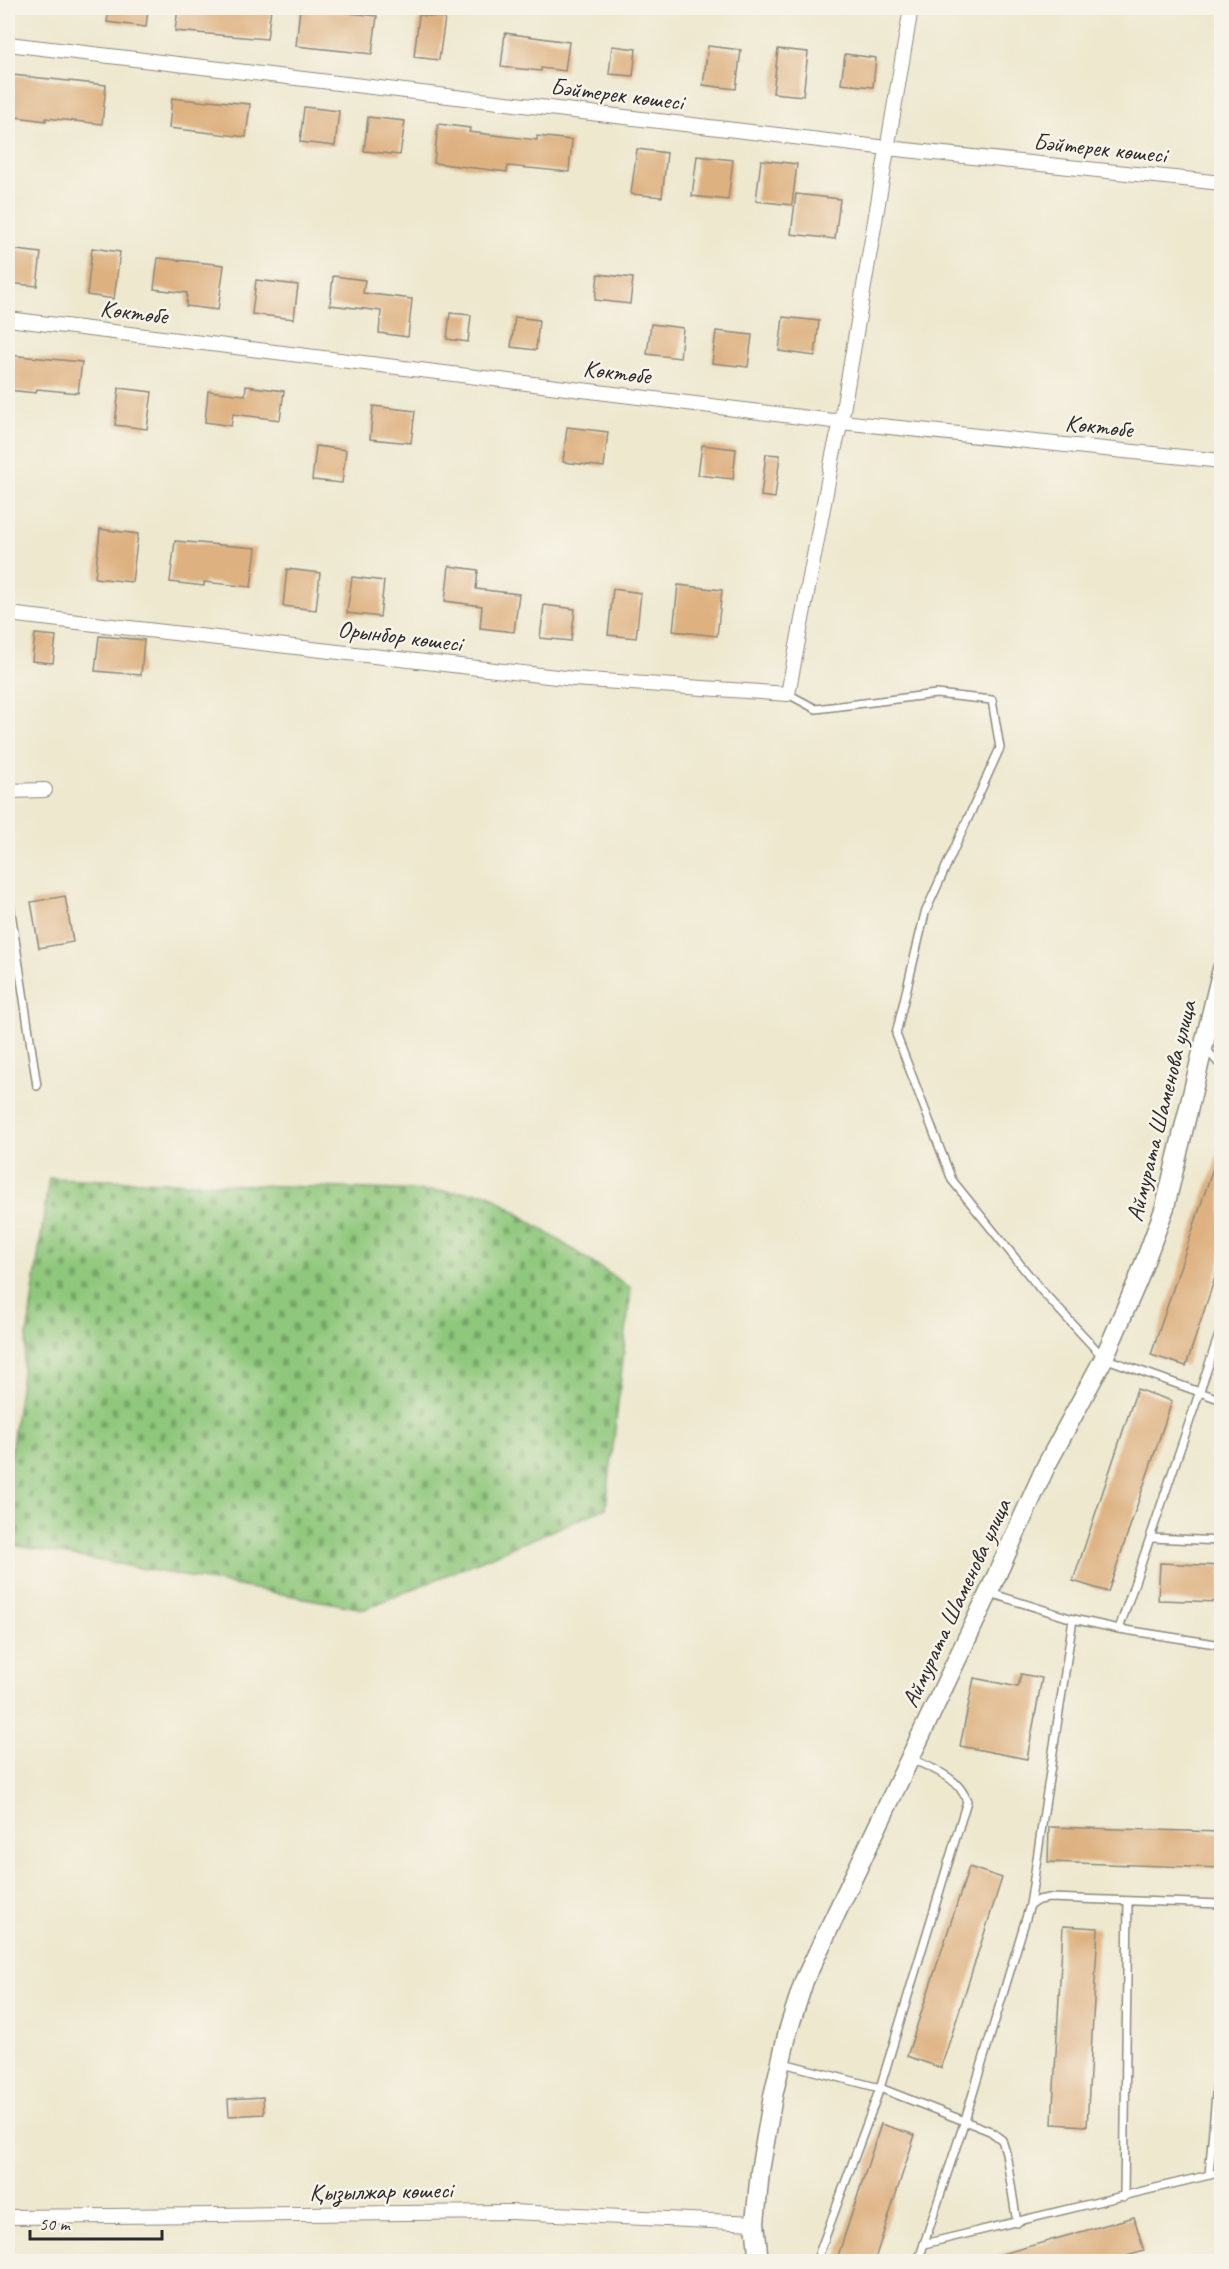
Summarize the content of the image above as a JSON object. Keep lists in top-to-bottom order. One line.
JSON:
{"streets":{"street":["Бәйтерек көшесі","Көктөбе","Орынбор көшесі","Аймурата Шаменова улица","Қызылжар көшесі"]},"crossings":[["Аймурата Шаменова улица","Қызылжар көшесі"]],"scale_bar":"50 m"}
